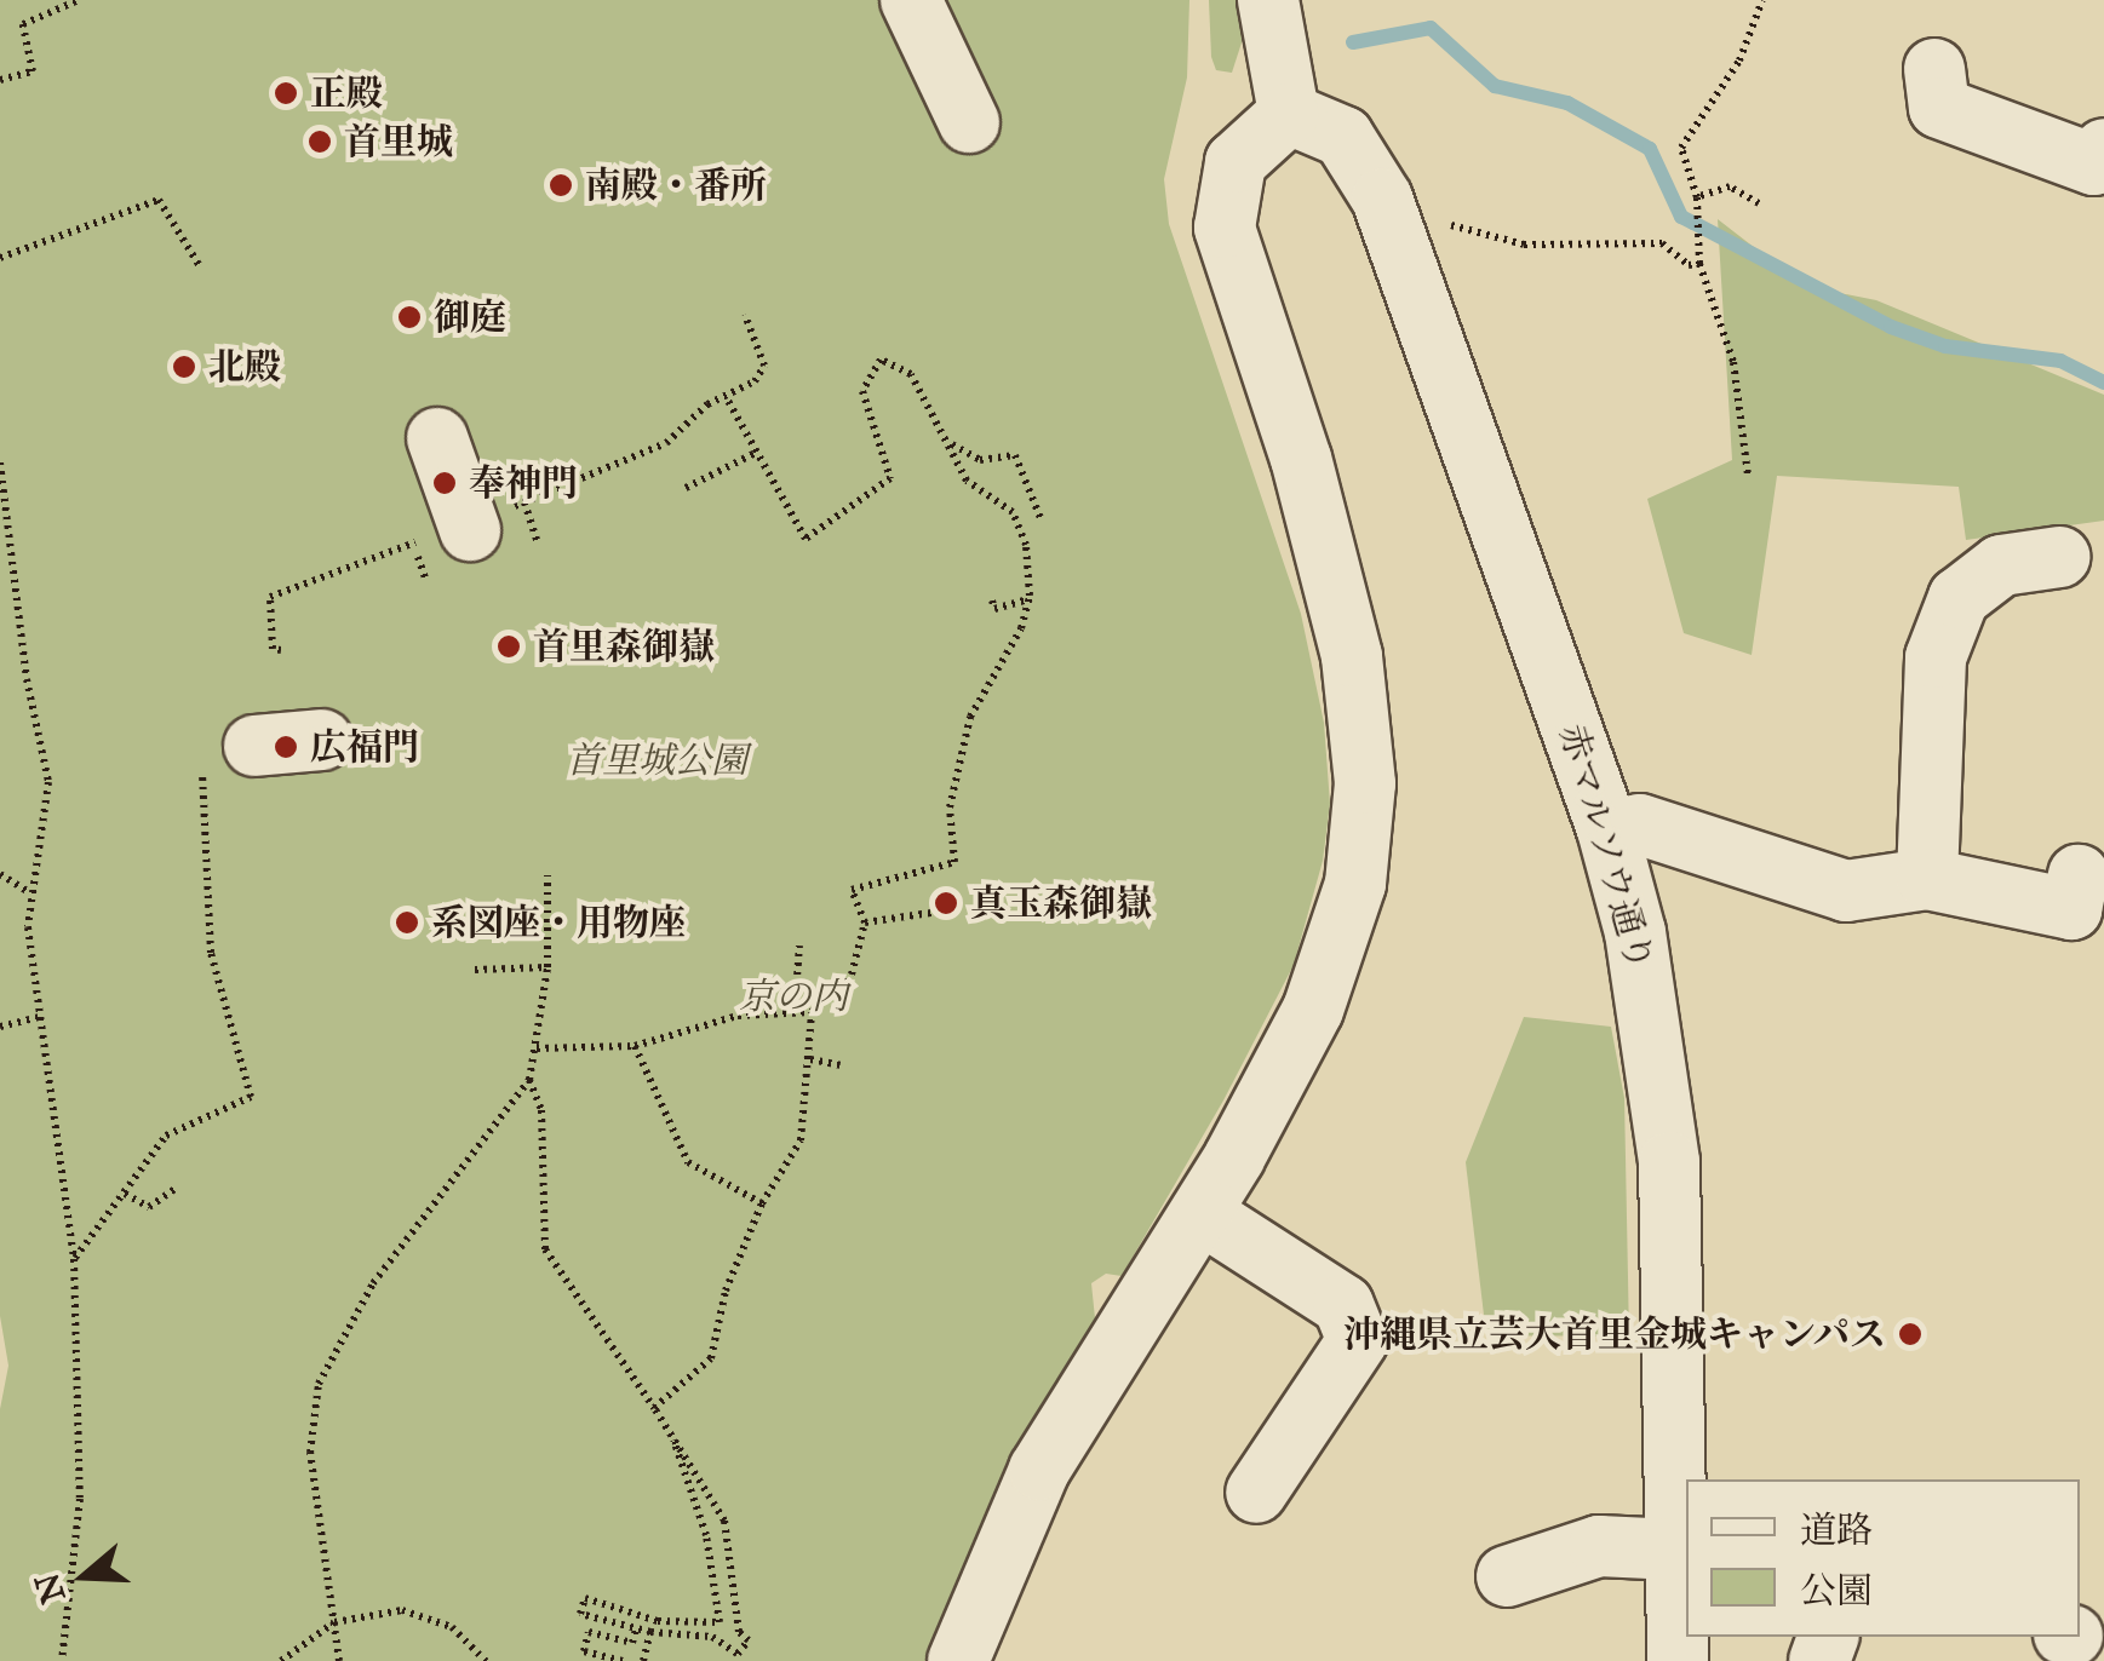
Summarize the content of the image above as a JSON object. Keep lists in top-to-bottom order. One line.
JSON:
{"streets":{"street":["赤マルソウ通り"]},"parks":["首里城公園","京の内"],"places":["正殿","首里城","南殿・番所","御庭","北殿","奉神門","首里森御嶽","広福門","真玉森御嶽","系図座・用物座","沖縄県立芸大首里金城キャンパス"],"legend":["道路","公園"],"north":"left"}
